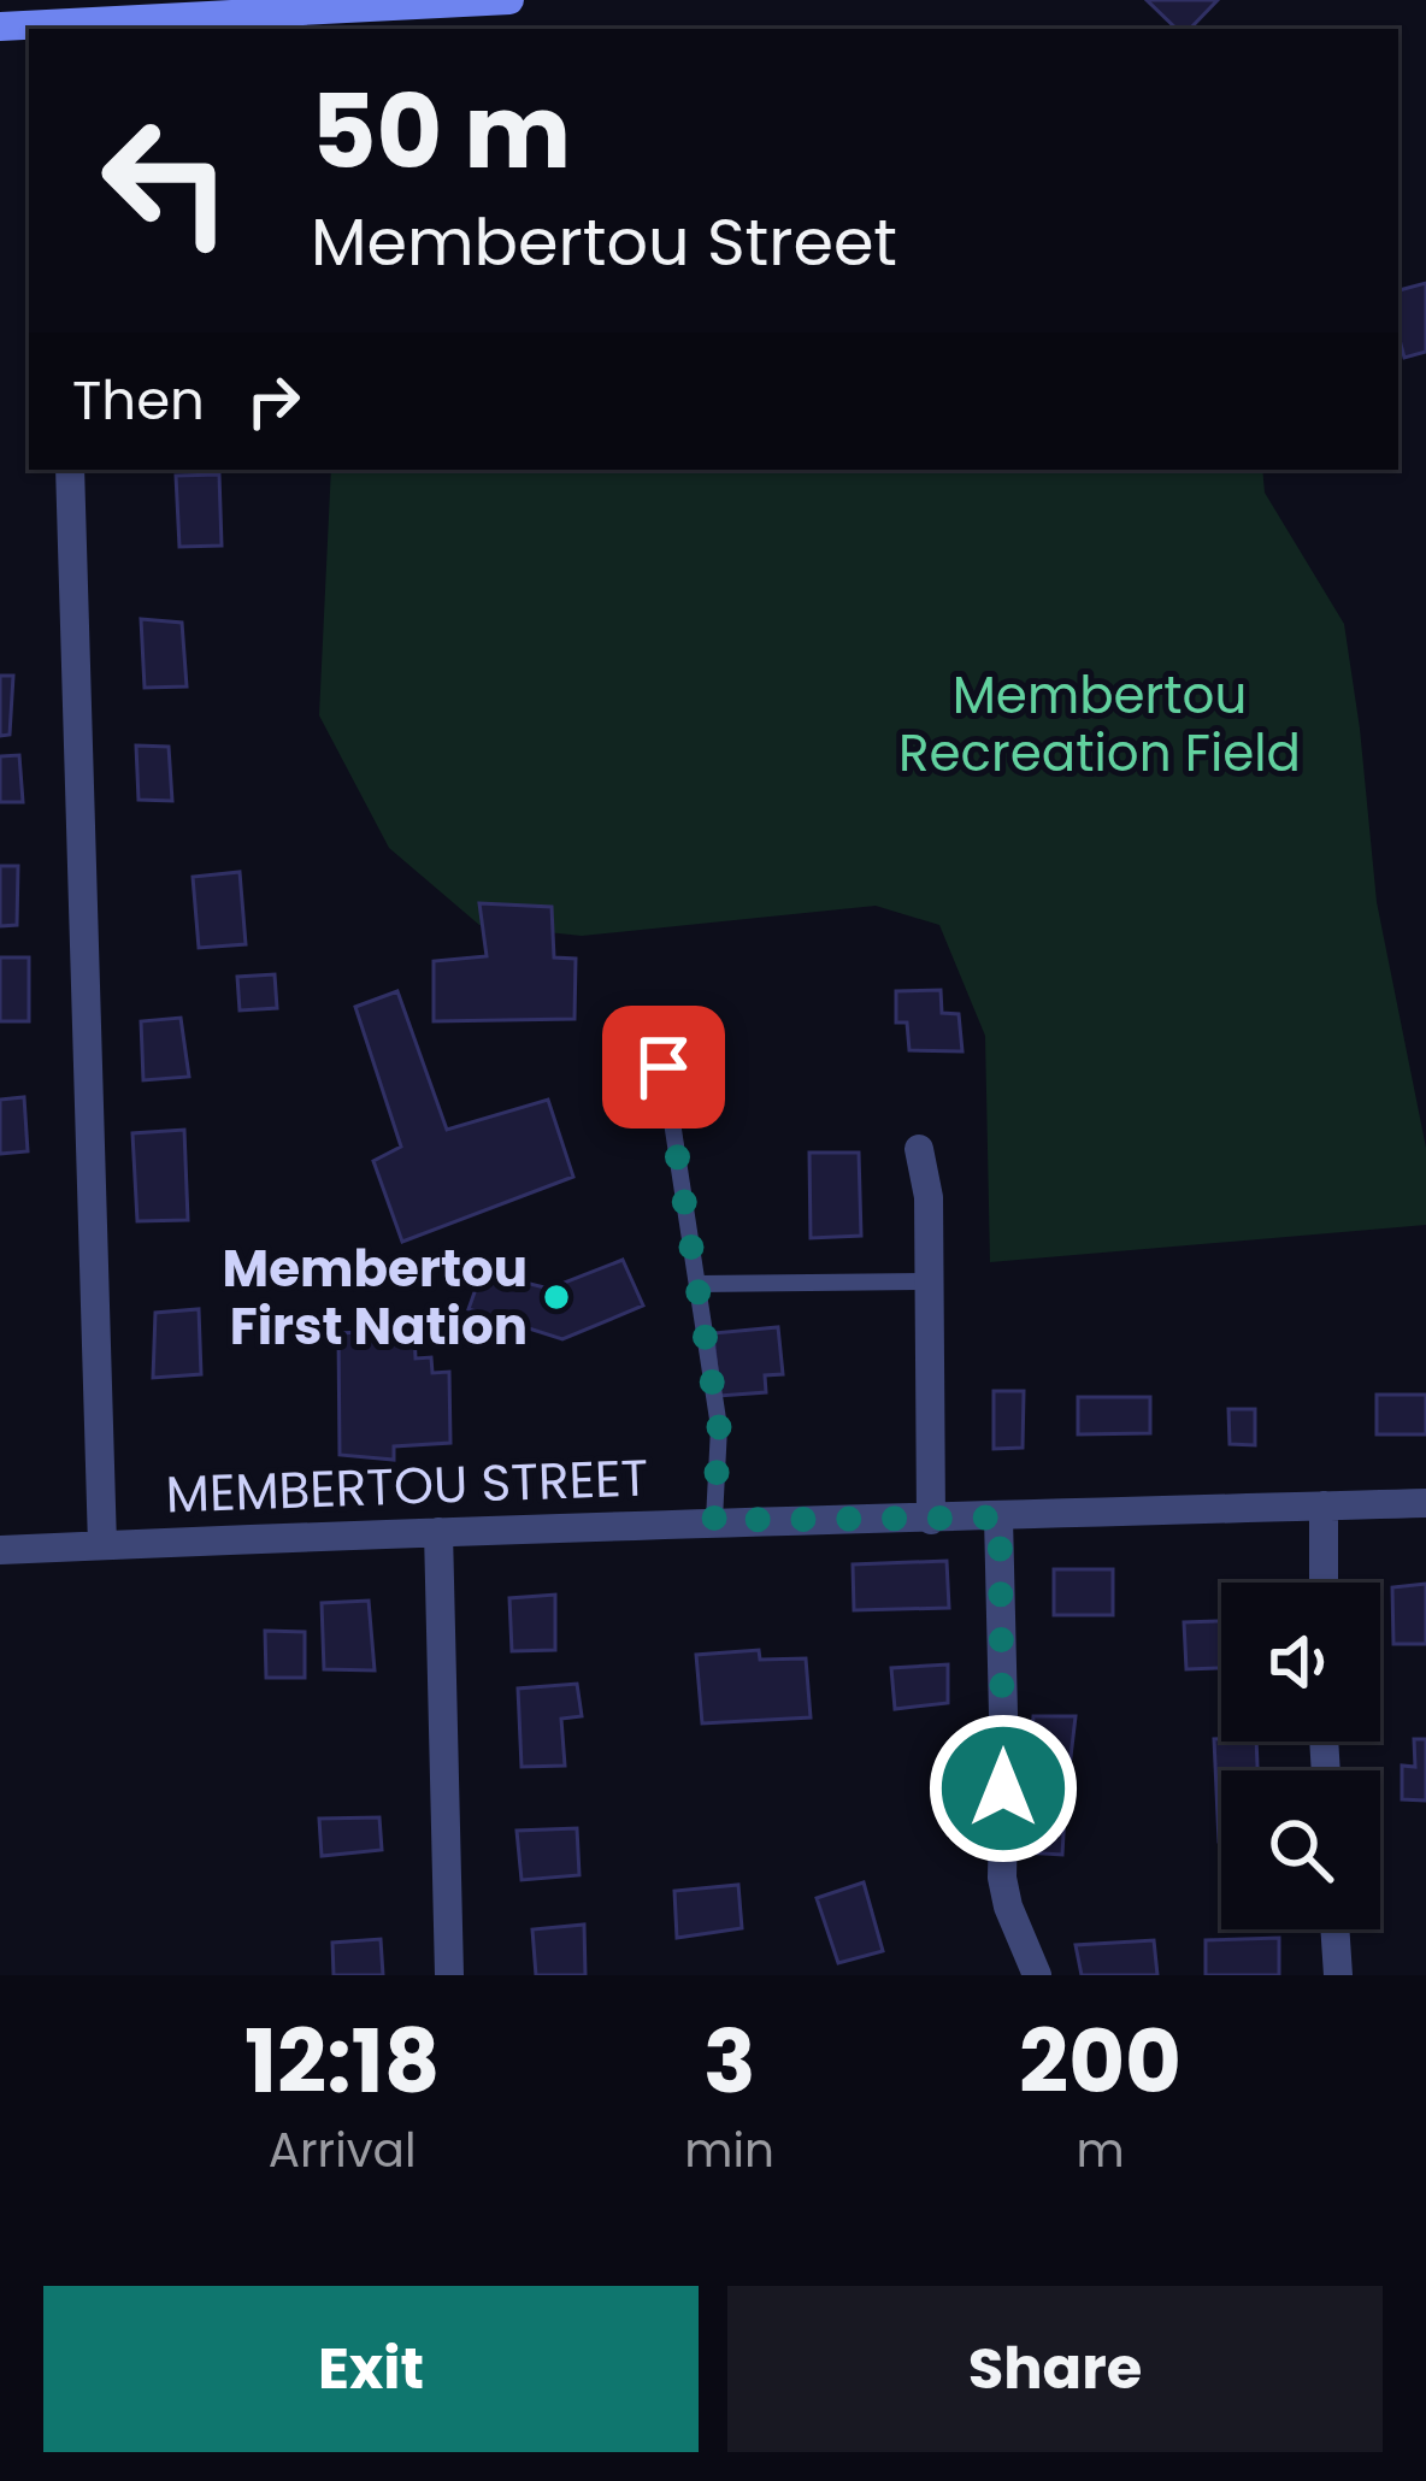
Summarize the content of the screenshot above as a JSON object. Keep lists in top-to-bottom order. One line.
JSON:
{"streets":{"street":["MEMBERTOU STREET"]},"parks":["Membertou Recreation Field"],"places":["Membertou First Nation"],"page":{"turn":["50 m","Membertou Street"],"then":"Then","eta":["12:18","Arrival","3","min","200","m"],"buttons":["Exit","Share"]}}
